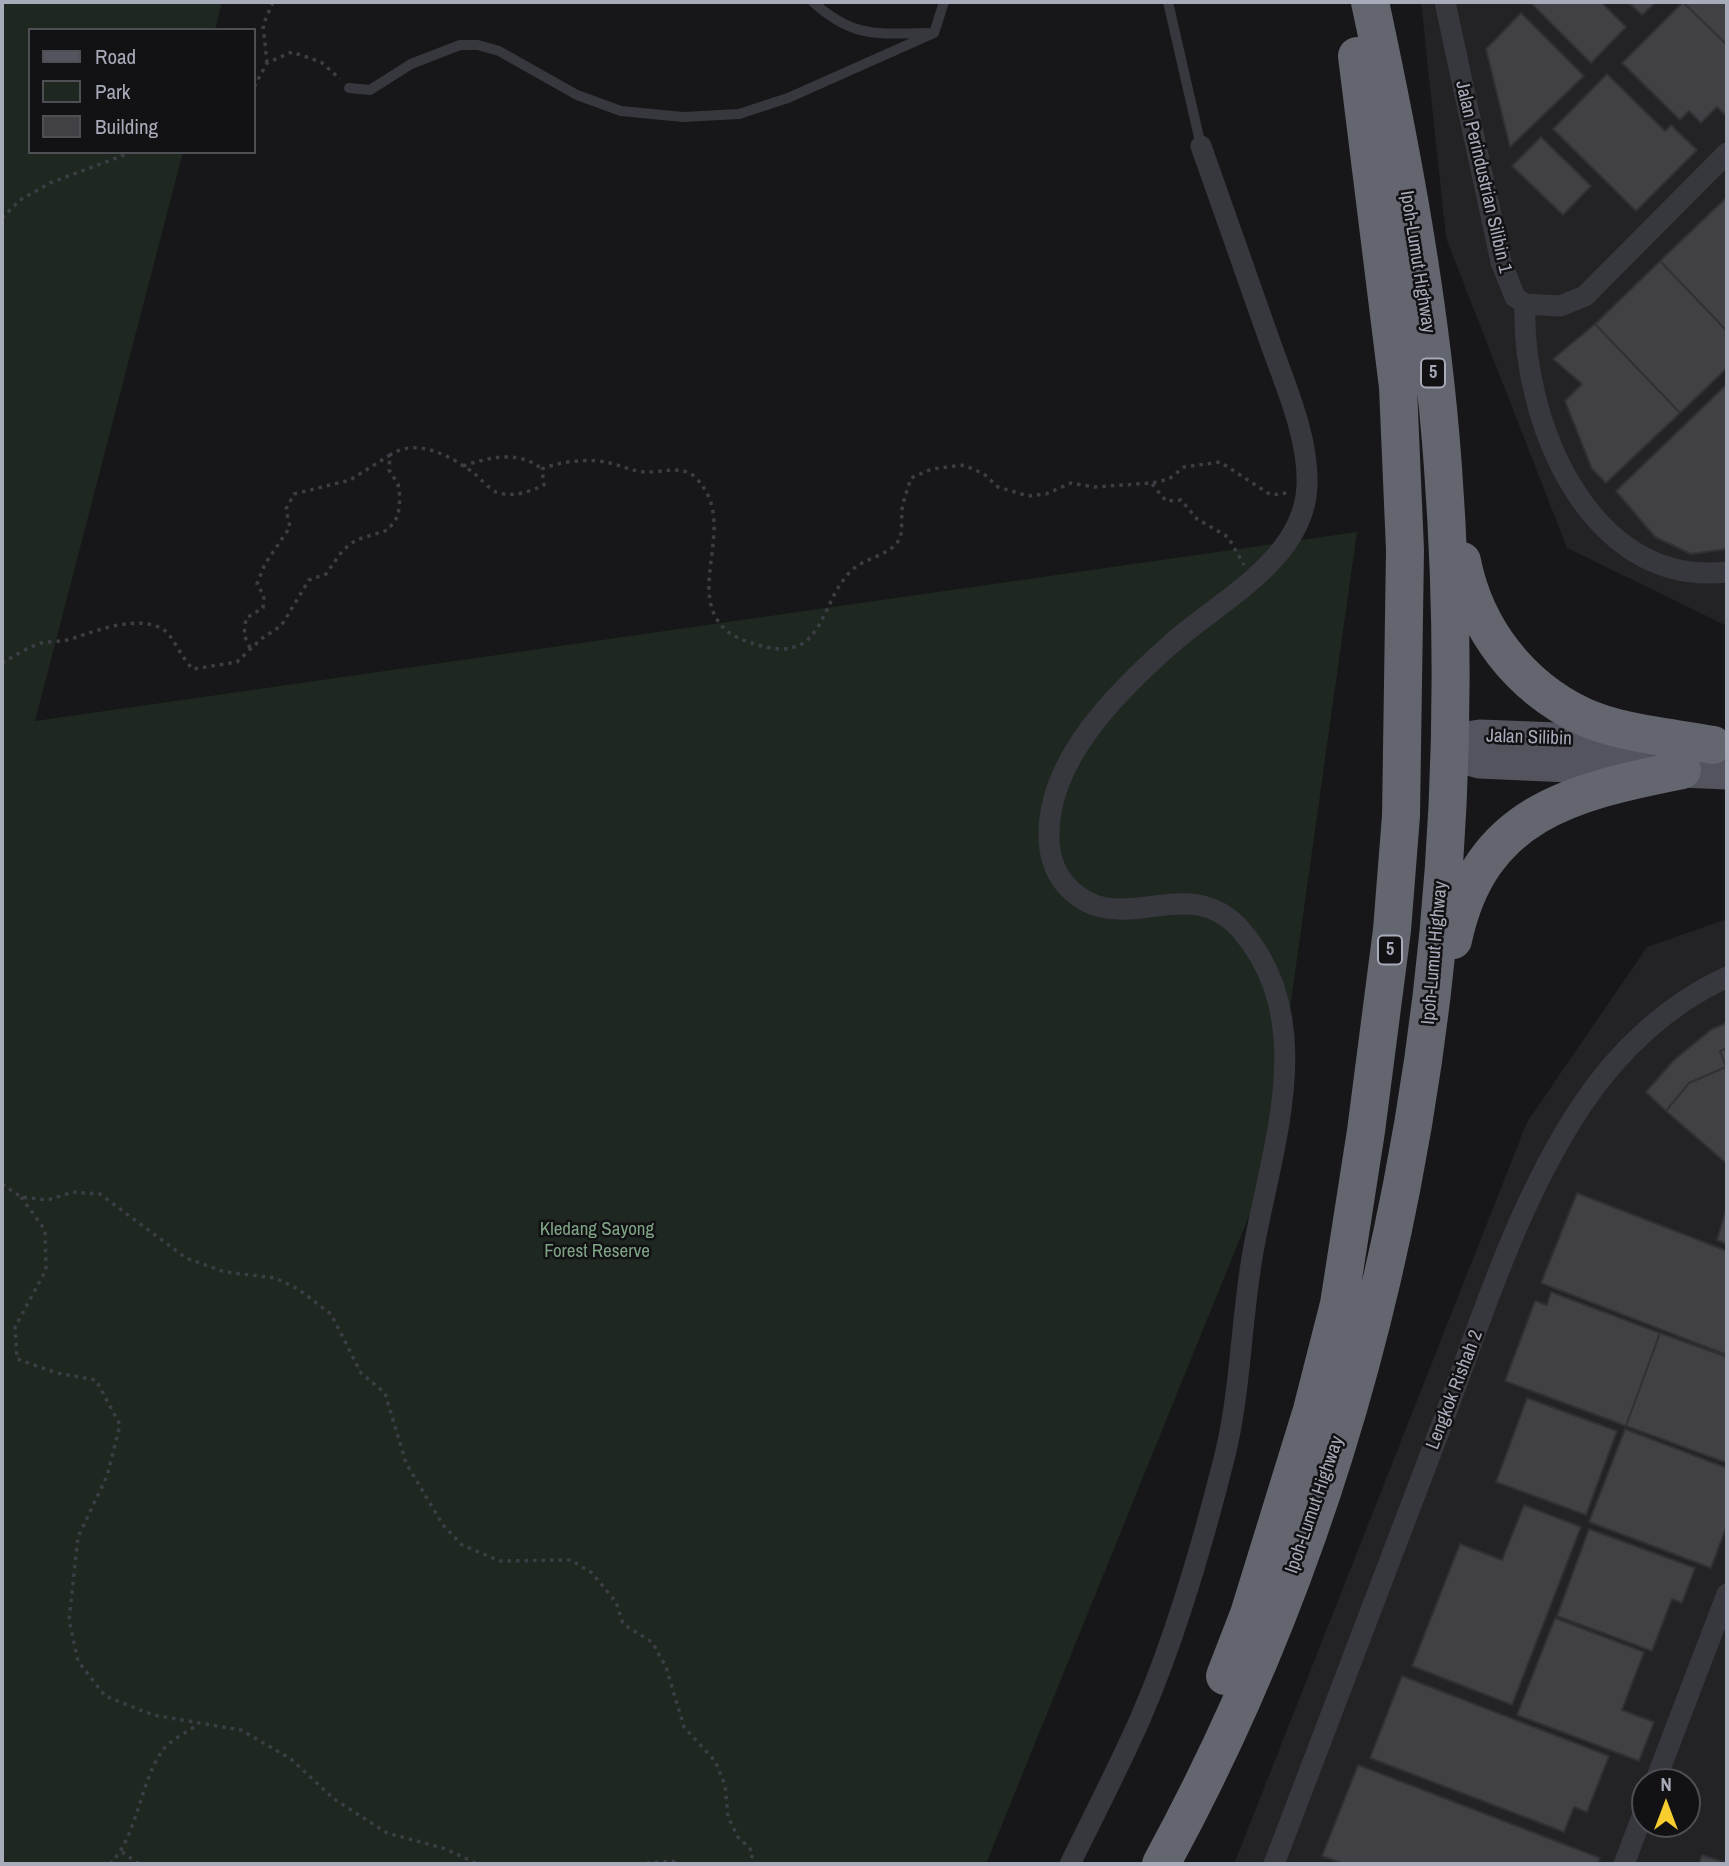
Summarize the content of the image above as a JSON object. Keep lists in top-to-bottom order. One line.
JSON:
{"streets":{"highway":["Ipoh-Lumut Highway","5"],"main road":["Jalan Silibin"],"street":["Jalan Perindustrian Silibin 1","Lengkok Rishah 2"]},"crossings":[["Ipoh-Lumut Highway","Jalan Silibin"]],"parks":["Kledang Sayong Forest Reserve"],"legend":["Road","Park","Building"],"north":"top"}
